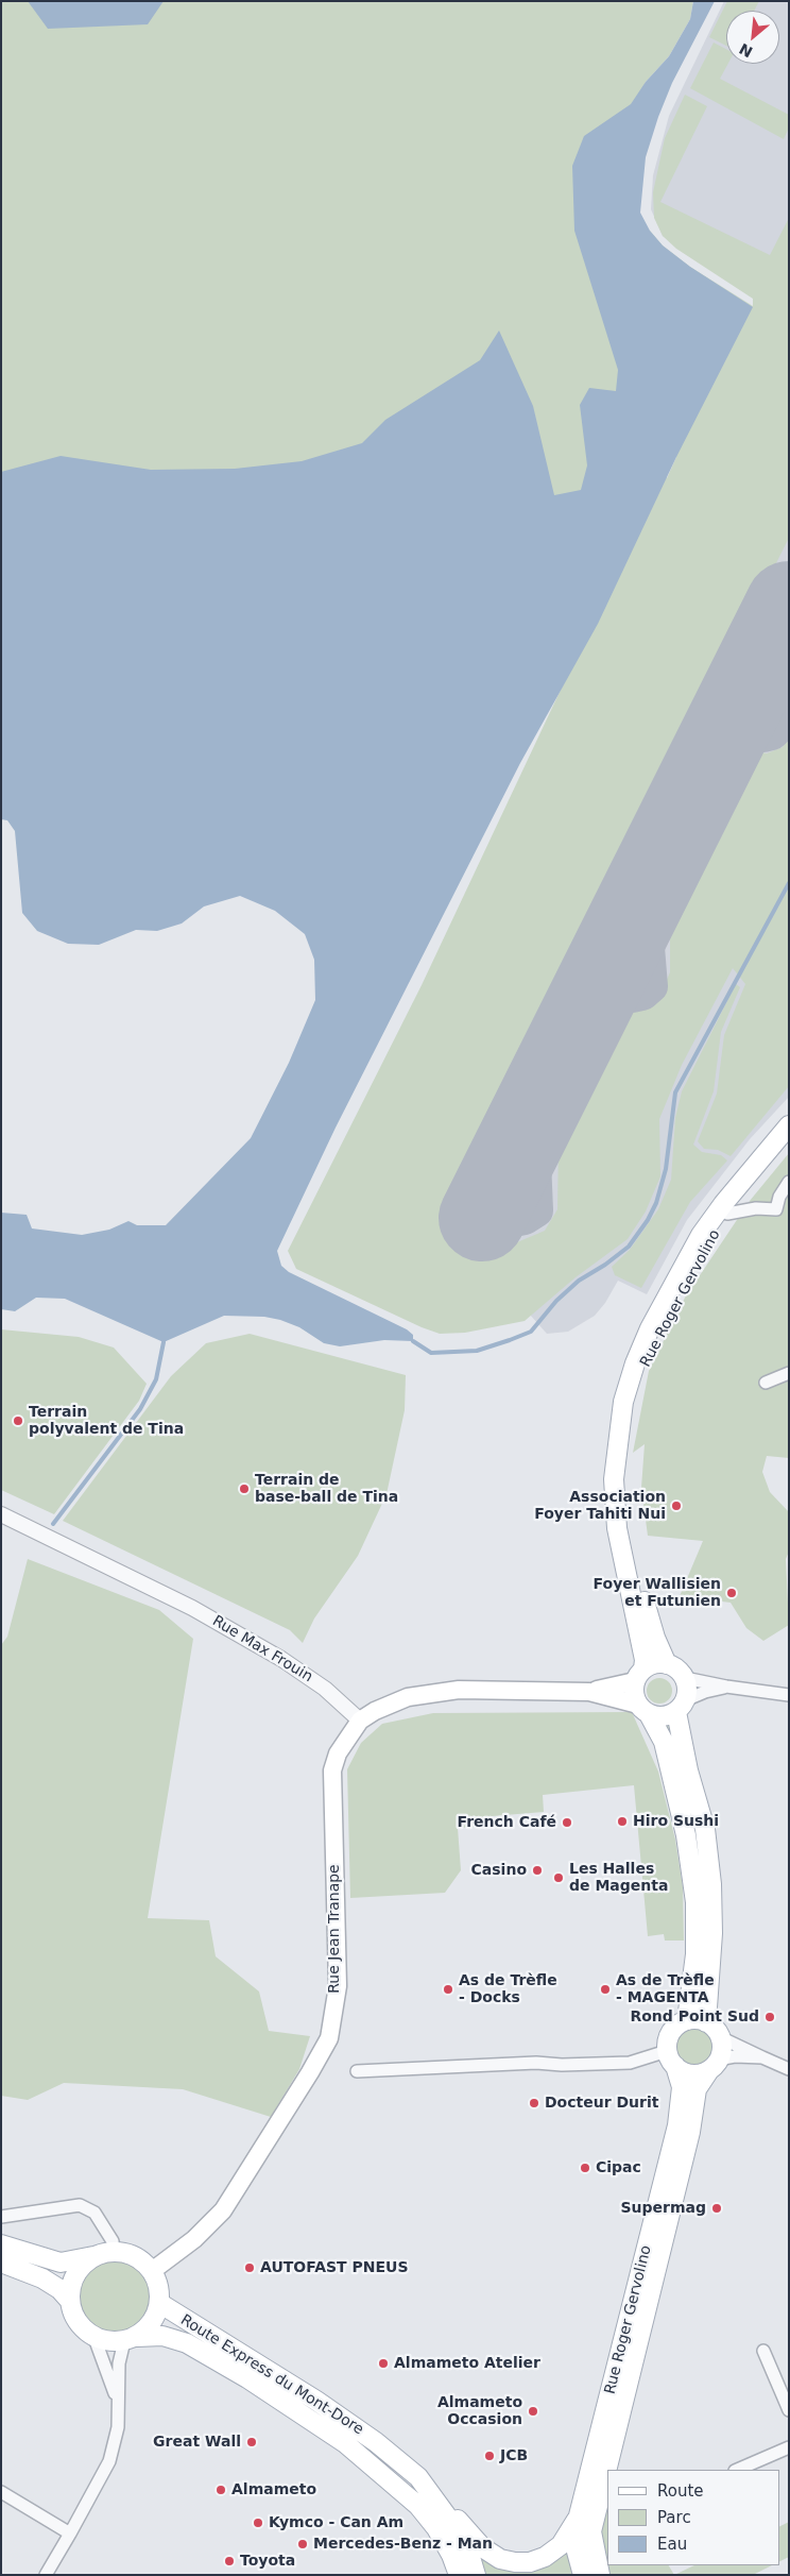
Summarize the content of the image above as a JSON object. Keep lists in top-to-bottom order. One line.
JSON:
{"streets":{"main road":["Rue Roger Gervolino","Rue Jean Tranape","Route Express du Mont-Dore"],"street":["Rue Max Frouin"]},"crossings":[["Rue Max Frouin","Rue Jean Tranape"],["Rue Jean Tranape","Route Express du Mont-Dore"]],"places":["Terrain polyvalent de Tina","Terrain de base-ball de Tina","Association Foyer Tahiti Nui","Foyer Wallisien et Futunien","Hiro Sushi","French Café","Casino","Les Halles de Magenta","As de Trèfle - Docks","As de Trèfle - MAGENTA","Rond Point Sud","Docteur Durit","Cipac","Supermag","AUTOFAST PNEUS","Almameto Atelier","Almameto Occasion","Great Wall","JCB","Almameto","Kymco - Can Am","Mercedes-Benz - Man","Toyota"],"legend":["Route","Parc","Eau"],"north":"bottom left"}
